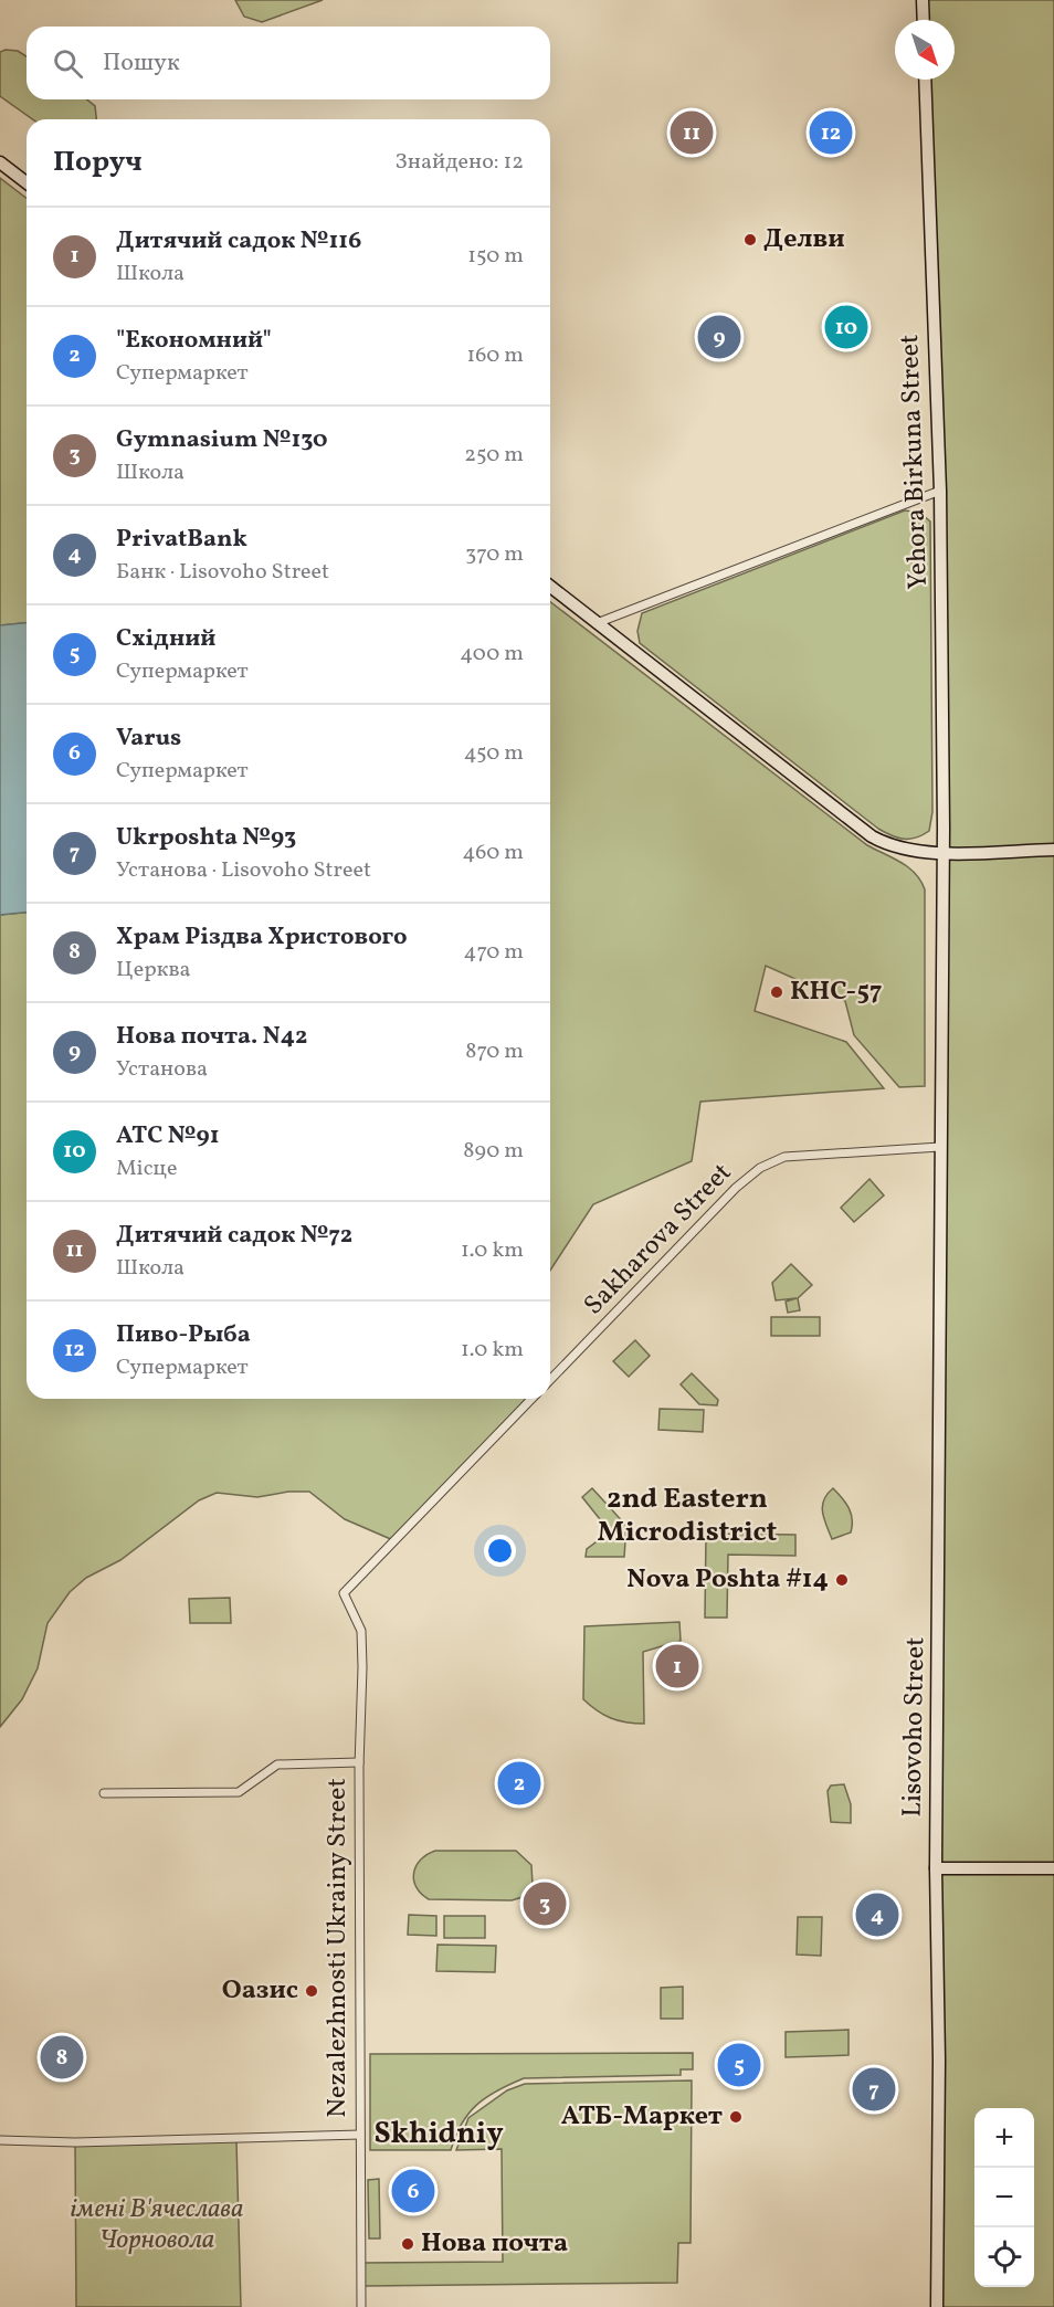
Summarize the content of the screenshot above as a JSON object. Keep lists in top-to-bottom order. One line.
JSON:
{"streets":{"street":["Yehora Birkuna Street","Sakharova Street","Lisovoho Street","Nezalezhnosti Ukrainy Street"]},"crossings":[["Yehora Birkuna Street","Sakharova Street"],["Yehora Birkuna Street","Lisovoho Street"],["Sakharova Street","Lisovoho Street"]],"districts":["2nd Eastern Microdistrict","Skhidniy"],"parks":["імені В'ячеслава Чорновола"],"places":["Делви","КНС-57","Nova Poshta #14","Оазис","АТБ-Маркет","Нова почта"],"north":"bottom right","page":{"search":"Пошук","pins":["11","12","10","9","1","2","3","4","8","5","7","6"],"heading":["Поруч","Знайдено: 12"],"list":[{"mark":"1","name":"Дитячий садок №116","note":"Школа","value":"150 m"},{"mark":"2","name":"\"Економний\"","note":"Супермаркет","value":"160 m"},{"mark":"3","name":"Gymnasium №130","note":"Школа","value":"250 m"},{"mark":"4","name":"PrivatBank","note":"Банк · Lisovoho Street","value":"370 m"},{"mark":"5","name":"Східний","note":"Супермаркет","value":"400 m"},{"mark":"6","name":"Varus","note":"Супермаркет","value":"450 m"},{"mark":"7","name":"Ukrposhta №93","note":"Установа · Lisovoho Street","value":"460 m"},{"mark":"8","name":"Храм Різдва Христового","note":"Церква","value":"470 m"},{"mark":"9","name":"Нова почта. N42","note":"Установа","value":"870 m"},{"mark":"10","name":"АТС №91","note":"Місце","value":"890 m"},{"mark":"11","name":"Дитячий садок №72","note":"Школа","value":"1.0 km"},{"mark":"12","name":"Пиво-Рыба","note":"Супермаркет","value":"1.0 km"}],"map_buttons":["+","−"]}}
